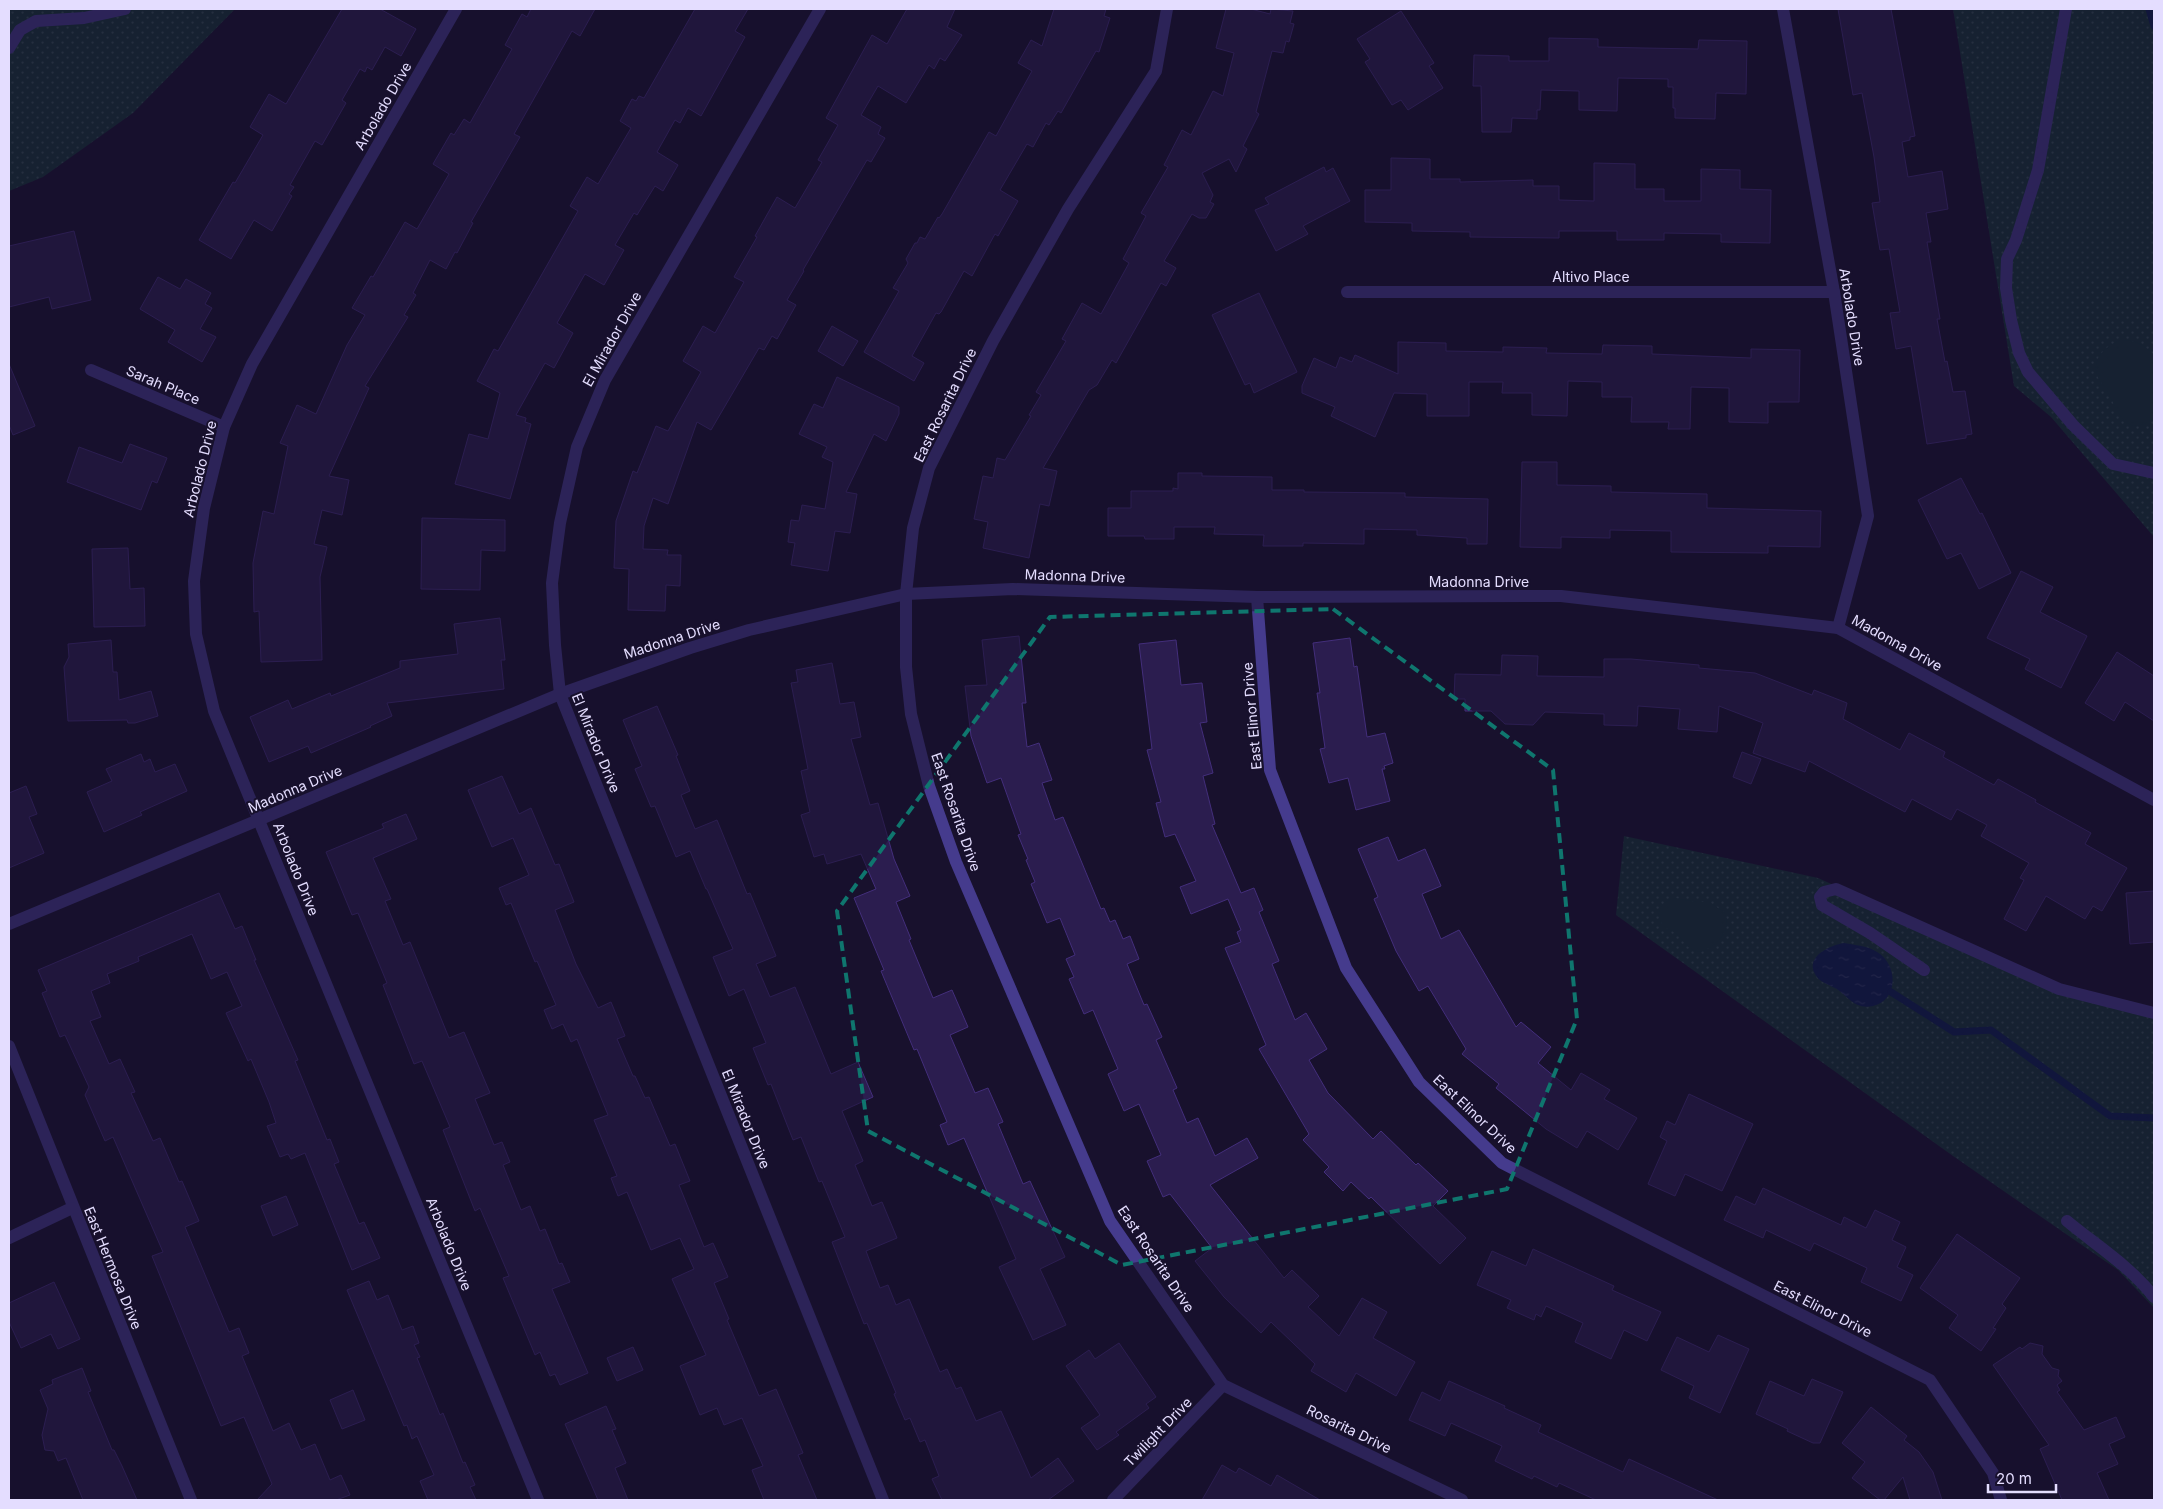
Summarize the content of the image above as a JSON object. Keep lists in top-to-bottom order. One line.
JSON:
{"streets":{"street":["Arbolado Drive","Altivo Place","El Mirador Drive","Sarah Place","East Rosarita Drive","Madonna Drive","East Elinor Drive","East Hermosa Drive","Rosarita Drive","Twilight Drive"]},"crossings":[["Arbolado Drive","Altivo Place"],["Arbolado Drive","Sarah Place"],["Arbolado Drive","Madonna Drive"],["El Mirador Drive","Madonna Drive"],["East Rosarita Drive","Madonna Drive"],["East Rosarita Drive","Rosarita Drive"],["East Rosarita Drive","Twilight Drive"],["Madonna Drive","East Elinor Drive"],["Rosarita Drive","Twilight Drive"]],"scale_bar":"20 m"}
